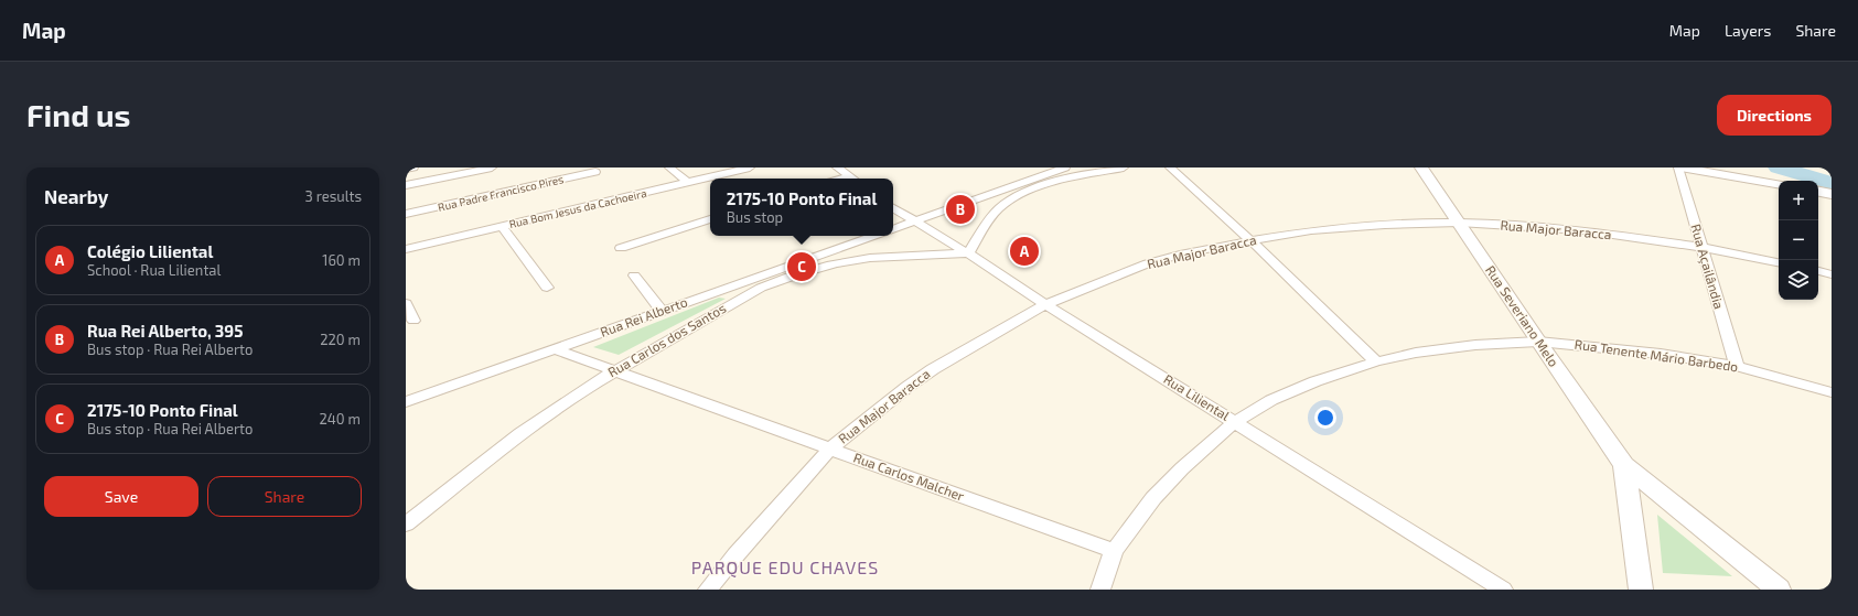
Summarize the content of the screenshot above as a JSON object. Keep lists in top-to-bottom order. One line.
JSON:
{"streets":{"street":["Rua Padre Francisco Pires","Rua Bom Jesus da Cachoeira","Rua Major Baracca","Rua Açailândia","Rua Severiano Melo","Rua Rei Alberto","Rua Carlos dos Santos","Rua Tenente Mário Barbedo","Rua Liliental","Rua Carlos Malcher"]},"crossings":[["Rua Major Baracca","Rua Açailândia"],["Rua Major Baracca","Rua Severiano Melo"],["Rua Major Baracca","Rua Liliental"],["Rua Major Baracca","Rua Carlos Malcher"],["Rua Açailândia","Rua Tenente Mário Barbedo"],["Rua Severiano Melo","Rua Tenente Mário Barbedo"],["Rua Rei Alberto","Rua Carlos Malcher"],["Rua Carlos dos Santos","Rua Liliental"],["Rua Carlos dos Santos","Rua Carlos Malcher"],["Rua Tenente Mário Barbedo","Rua Liliental"],["Rua Tenente Mário Barbedo","Rua Carlos Malcher"]],"districts":["PARQUE EDU CHAVES"],"page":{"header":"Map","nav":["Map","Layers","Share"],"buttons":["Directions",["Save","Share"]],"title":"Find us","heading":["Nearby","3 results"],"popup":["2175-10 Ponto Final","Bus stop"],"map_buttons":["+","−"],"pins":["B","A","C"],"list":[{"mark":"A","name":"Colégio Liliental","note":"School · Rua Liliental","value":"160 m"},{"mark":"B","name":"Rua Rei Alberto, 395","note":"Bus stop · Rua Rei Alberto","value":"220 m"},{"mark":"C","name":"2175-10 Ponto Final","note":"Bus stop · Rua Rei Alberto","value":"240 m"}]}}
